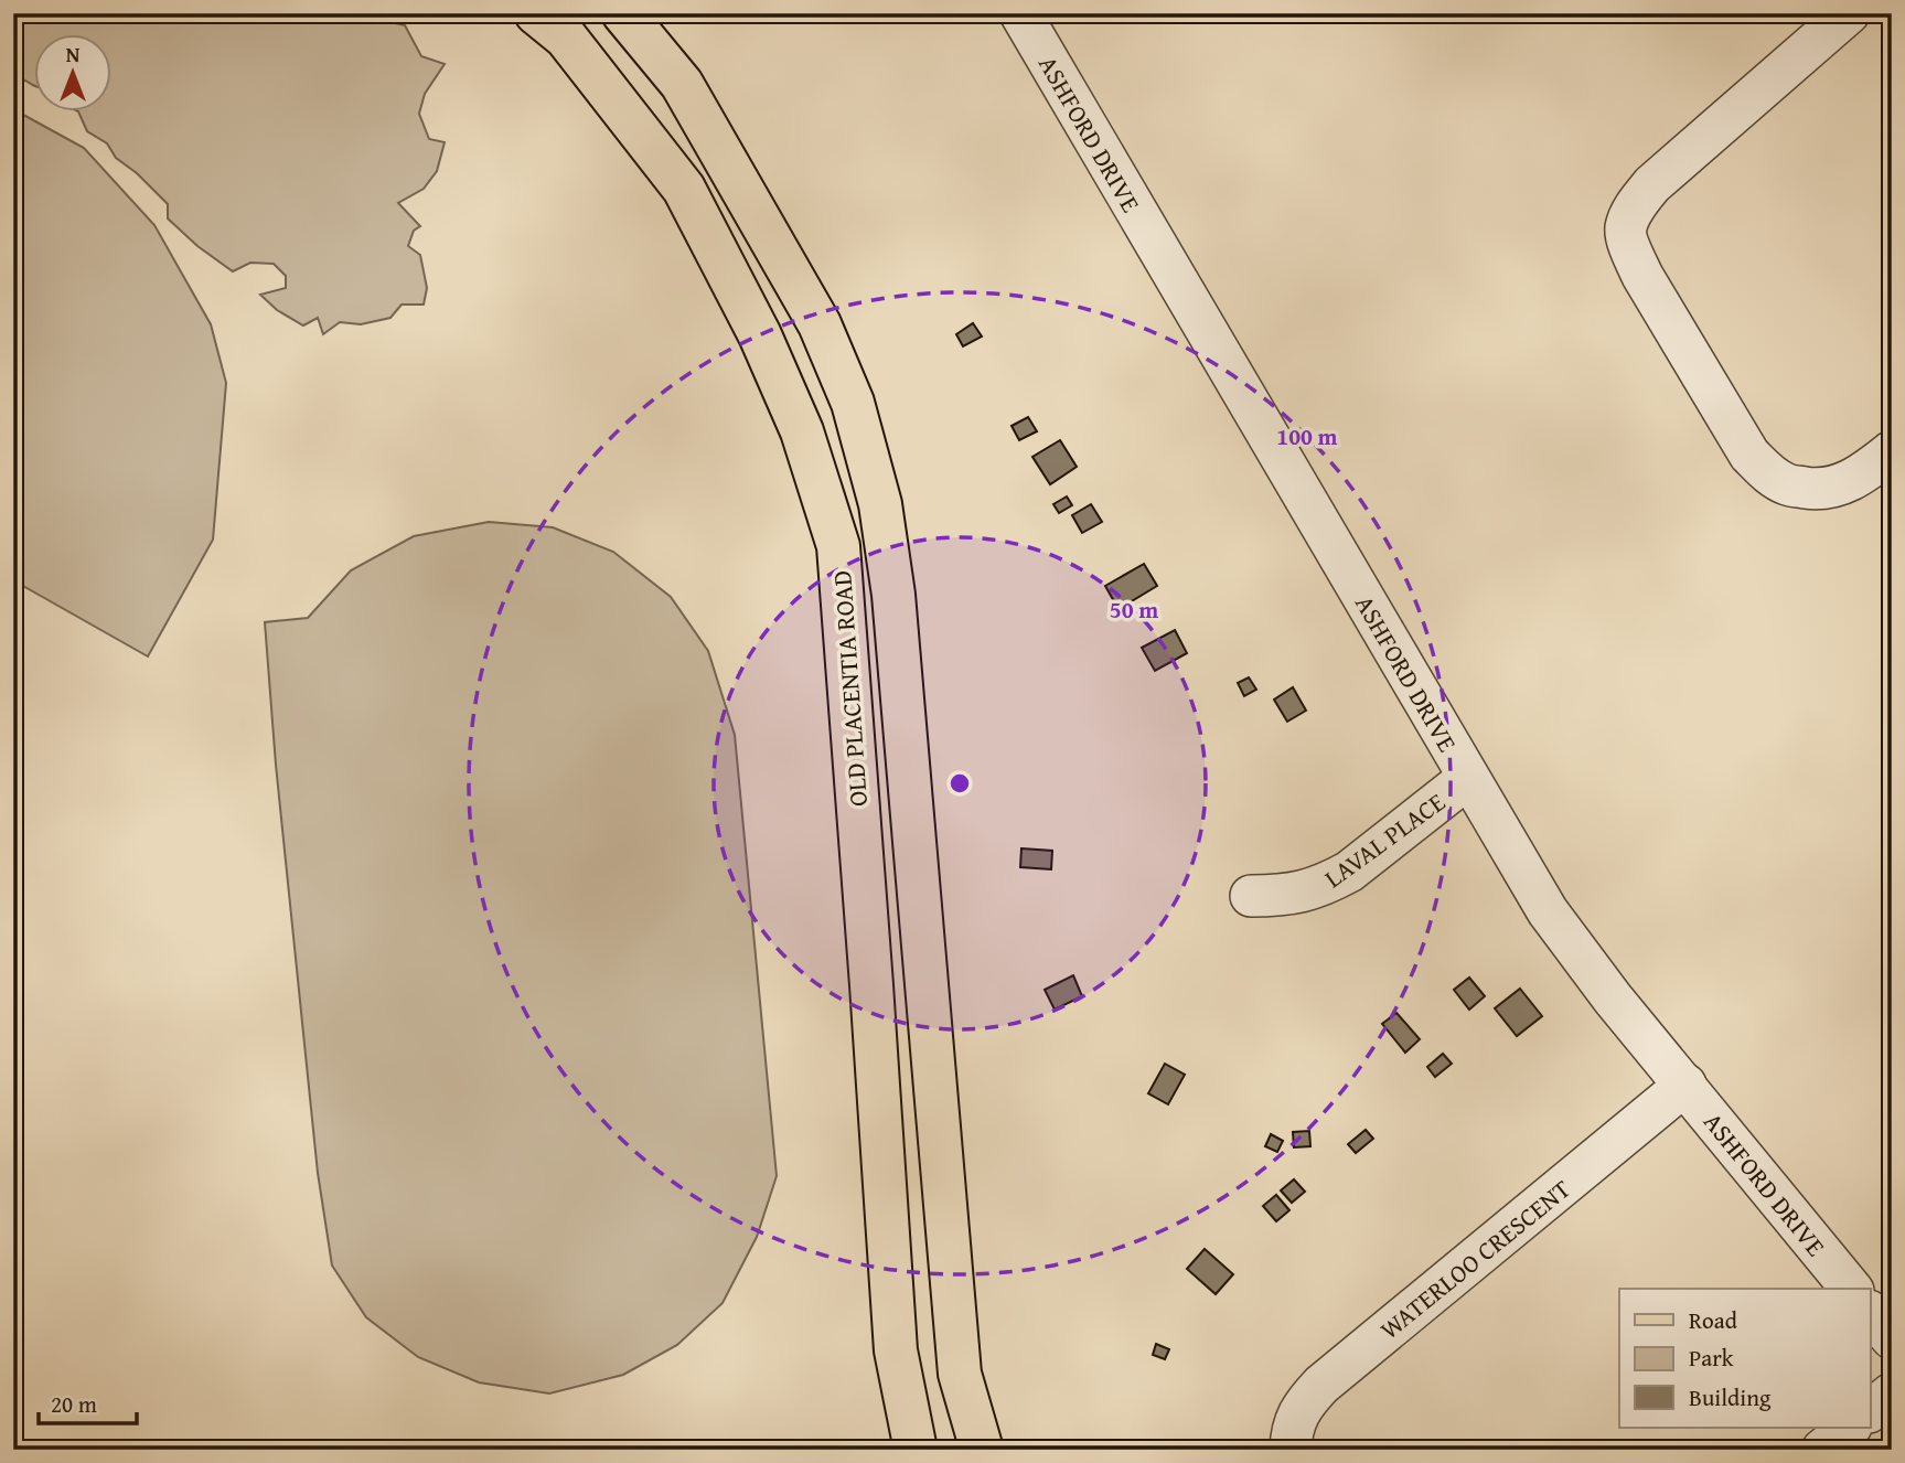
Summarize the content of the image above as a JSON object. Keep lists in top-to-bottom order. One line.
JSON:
{"streets":{"main road":["OLD PLACENTIA ROAD"],"street":["ASHFORD DRIVE","LAVAL PLACE","WATERLOO CRESCENT"]},"crossings":[["ASHFORD DRIVE","LAVAL PLACE"],["ASHFORD DRIVE","WATERLOO CRESCENT"]],"legend":["Road","Park","Building"],"scale_bar":"20 m","north":"top","rings":["100 m","50 m"]}
